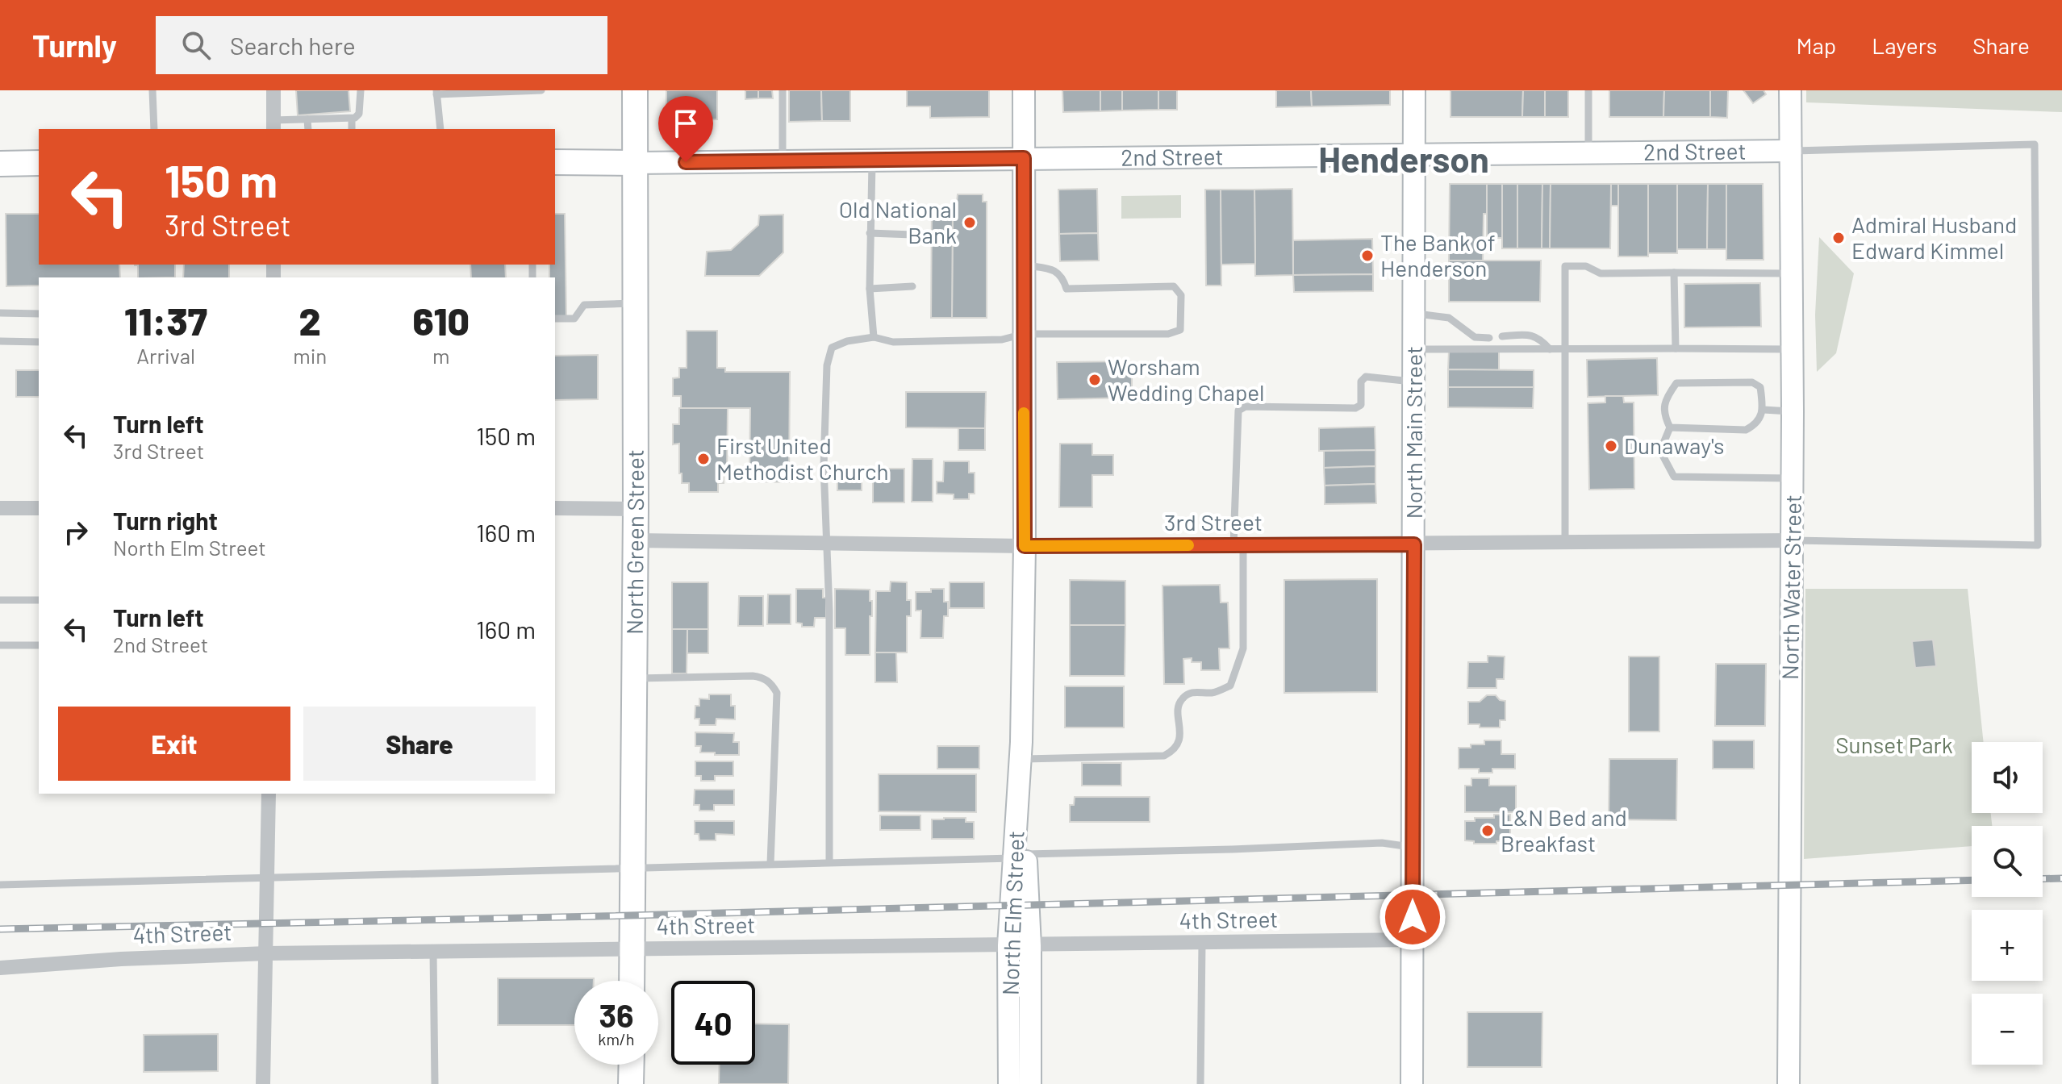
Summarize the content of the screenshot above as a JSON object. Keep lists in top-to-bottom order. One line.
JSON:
{"streets":{"main road":["2nd Street","North Green Street"],"street":["North Main Street","3rd Street","North Water Street","North Elm Street","4th Street"]},"crossings":[["2nd Street","North Main Street"],["2nd Street","North Green Street"],["2nd Street","North Water Street"],["2nd Street","North Elm Street"],["North Main Street","3rd Street"],["North Main Street","4th Street"],["3rd Street","North Green Street"],["3rd Street","North Water Street"],["3rd Street","North Elm Street"],["North Green Street","4th Street"],["North Elm Street","4th Street"]],"districts":["Henderson"],"parks":["Sunset Park"],"places":["Old National Bank","Admiral Husband Edward Kimmel","The Bank of Henderson","Worsham Wedding Chapel","Dunaway's","First United Methodist Church","L&N Bed and Breakfast"],"page":{"header":"Turnly","search":"Search here","nav":["Map","Layers","Share"],"turn":["150 m","3rd Street"],"eta":["11:37","Arrival","2","min","610","m"],"list":[{"name":"Turn left","note":"3rd Street","value":"150 m"},{"name":"Turn right","note":"North Elm Street","value":"160 m"},{"name":"Turn left","note":"2nd Street","value":"160 m"}],"buttons":["Exit","Share"],"map_buttons":["+","−"],"speed":"36 km/h","limit":"40"}}
